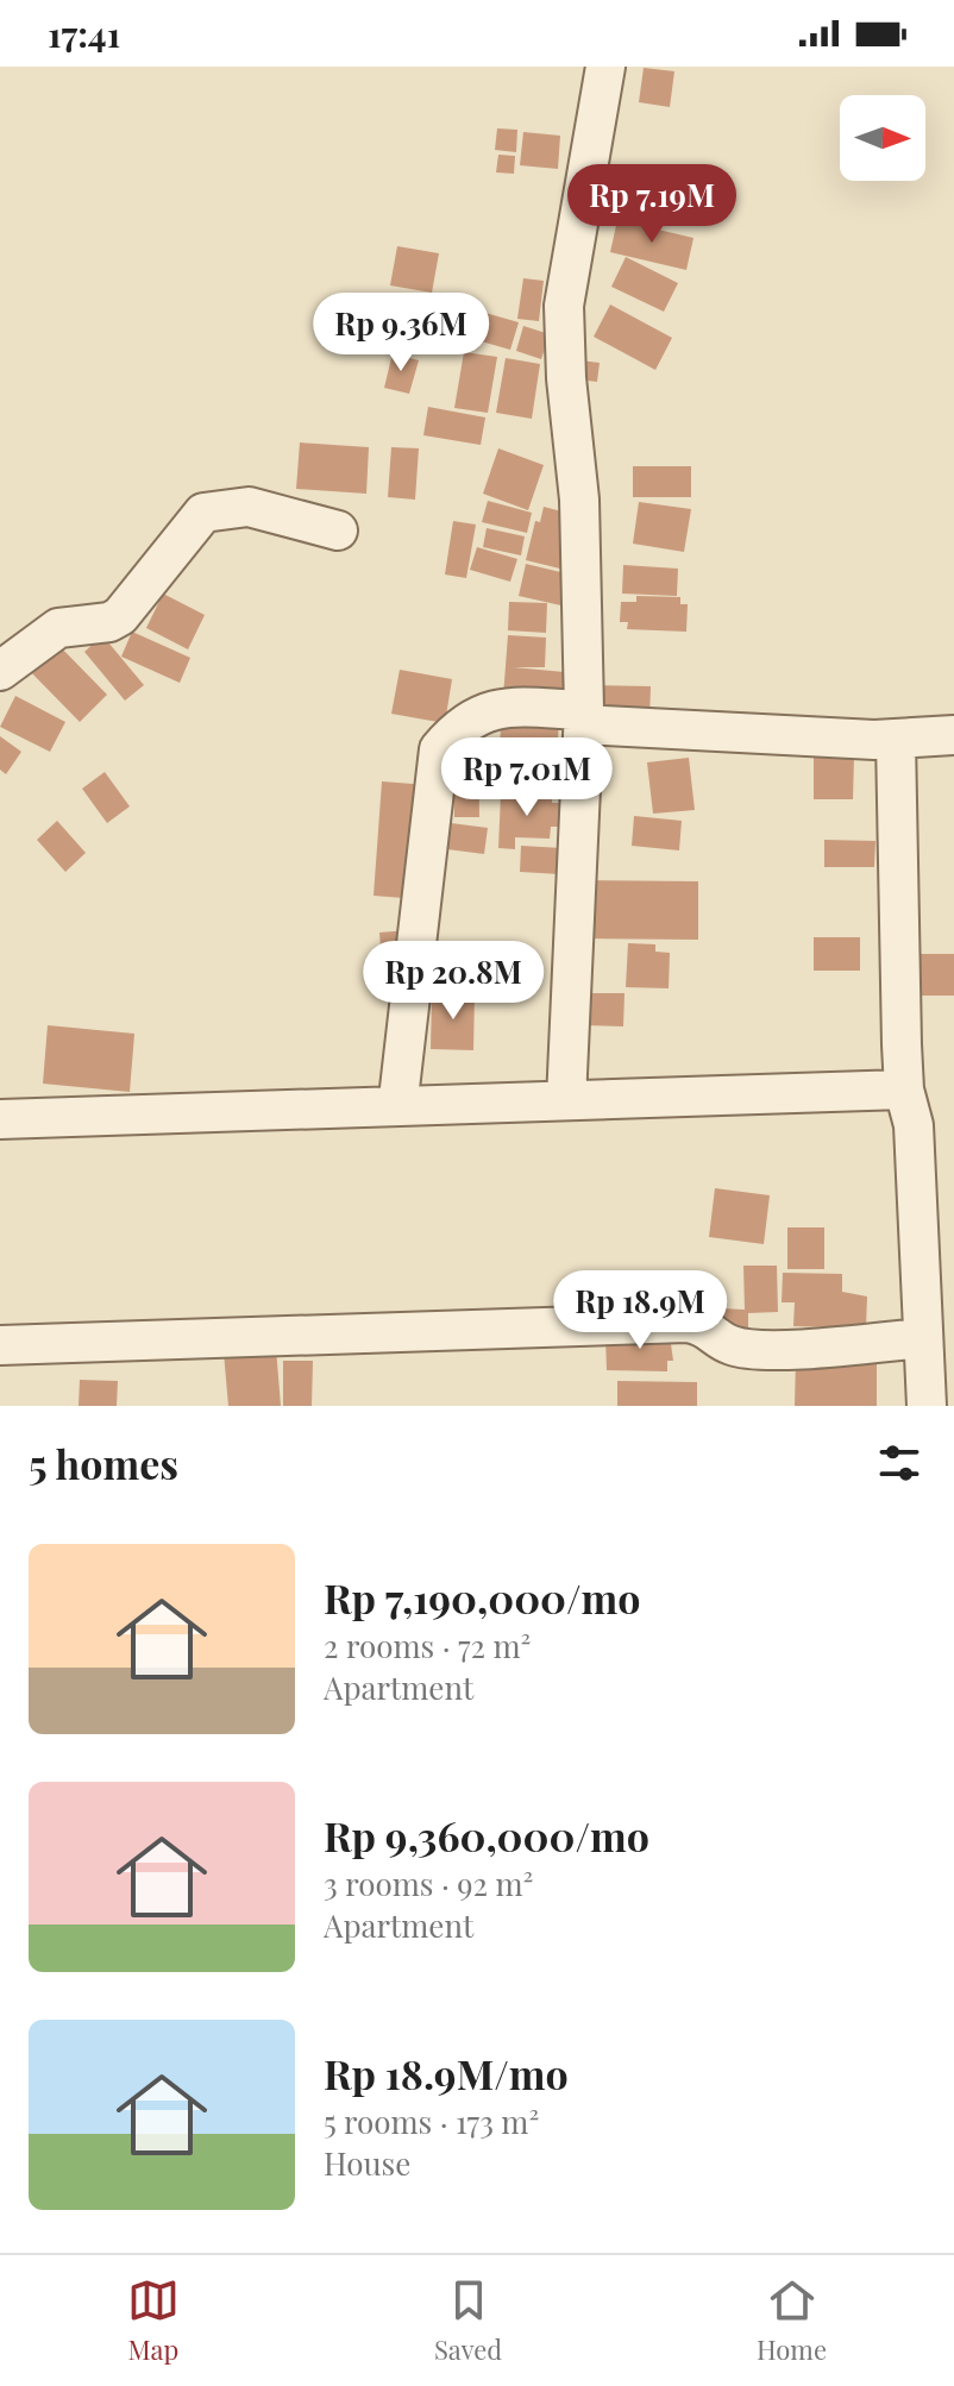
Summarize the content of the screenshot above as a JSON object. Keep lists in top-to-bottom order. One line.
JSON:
{"north":"right","page":{"status":"17:41","price":["Rp 7.19M","Rp 9.36M","Rp 7.01M","Rp 20.8M","Rp 18.9M"],"heading":"5 homes","list":[{"name":"Rp 7,190,000/mo","note":"2 rooms · 72 m² · Apartment"},{"name":"Rp 9,360,000/mo","note":"3 rooms · 92 m² · Apartment"},{"name":"Rp 18.9M/mo","note":"5 rooms · 173 m² · House"}],"tabs":["Map","Saved","Home"]}}
